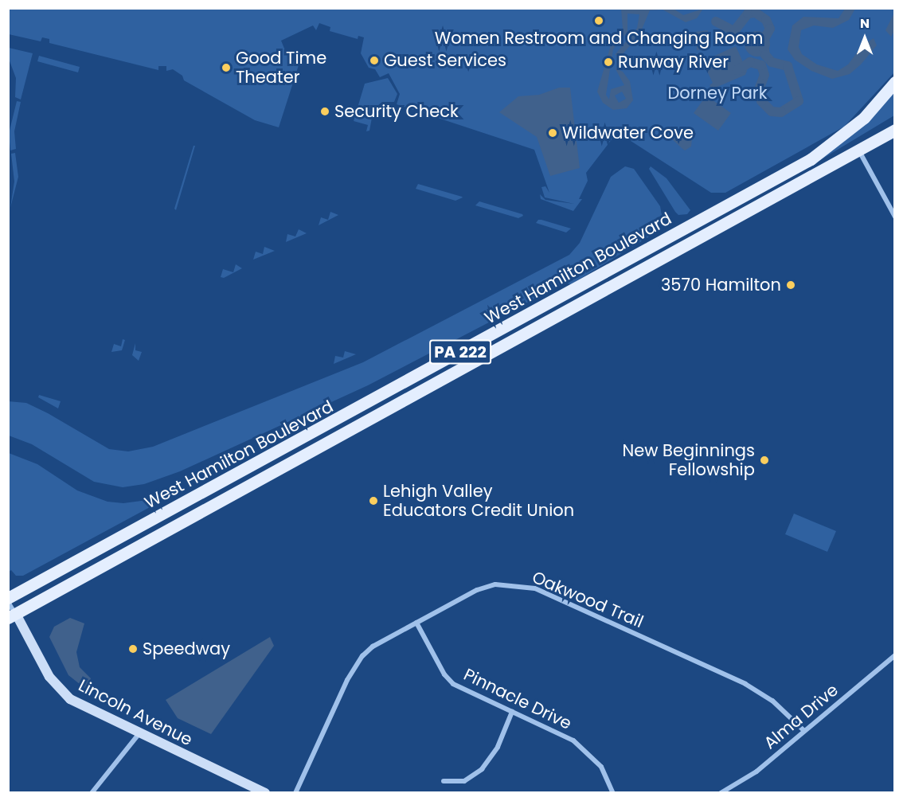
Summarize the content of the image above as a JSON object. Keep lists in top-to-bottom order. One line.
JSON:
{"streets":{"main road":["West Hamilton Boulevard","PA 222"],"street":["Oakwood Trail","Pinnacle Drive","Lincoln Avenue","Alma Drive"]},"crossings":[["West Hamilton Boulevard","Lincoln Avenue"],["Oakwood Trail","Pinnacle Drive"],["Oakwood Trail","Alma Drive"]],"parks":["Dorney Park"],"places":["Women Restroom and Changing Room","Guest Services","Runway River","Good Time Theater","Security Check","Wildwater Cove","3570 Hamilton","New Beginnings Fellowship","Lehigh Valley Educators Credit Union","Speedway"],"north":"top"}
